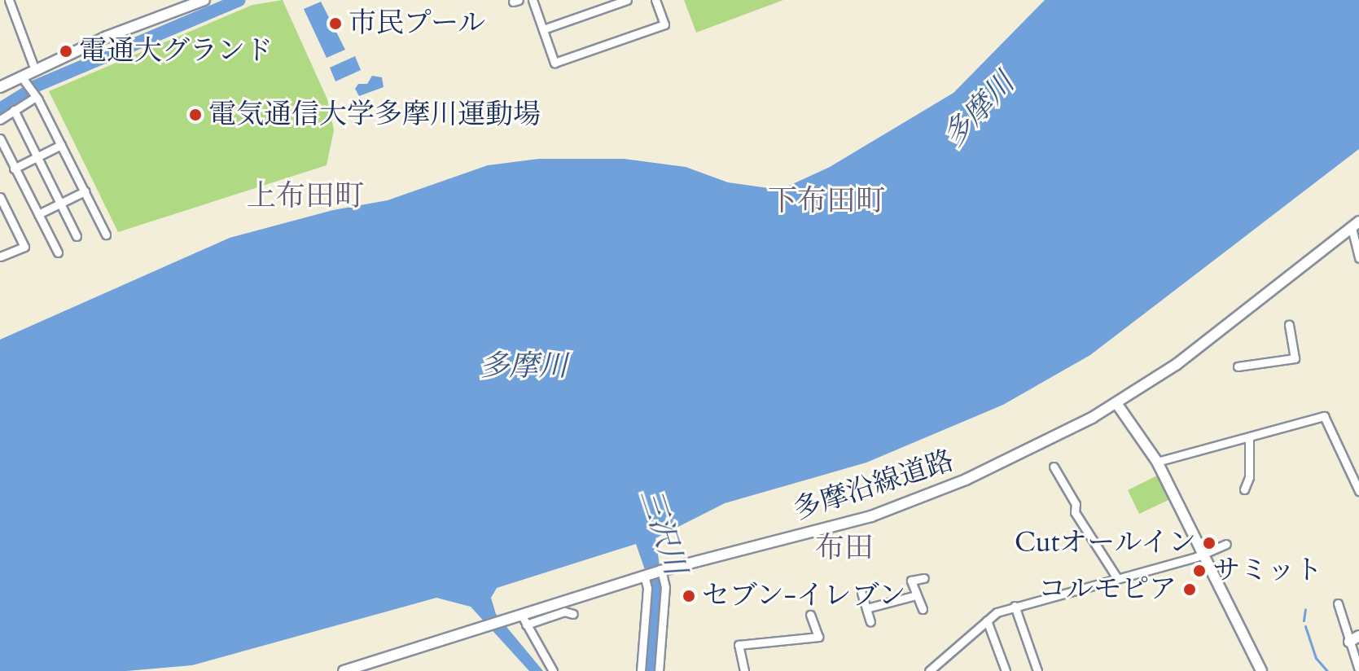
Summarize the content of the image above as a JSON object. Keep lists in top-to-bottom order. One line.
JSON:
{"streets":{"street":["多摩沿線道路"]},"districts":["上布田町","下布田町","布田"],"water":["多摩川","三沢川"],"places":["市民プール","電通大グランド","電気通信大学多摩川運動場","Cutオールイン","サミット","コルモピア","セブン-イレブン"]}
